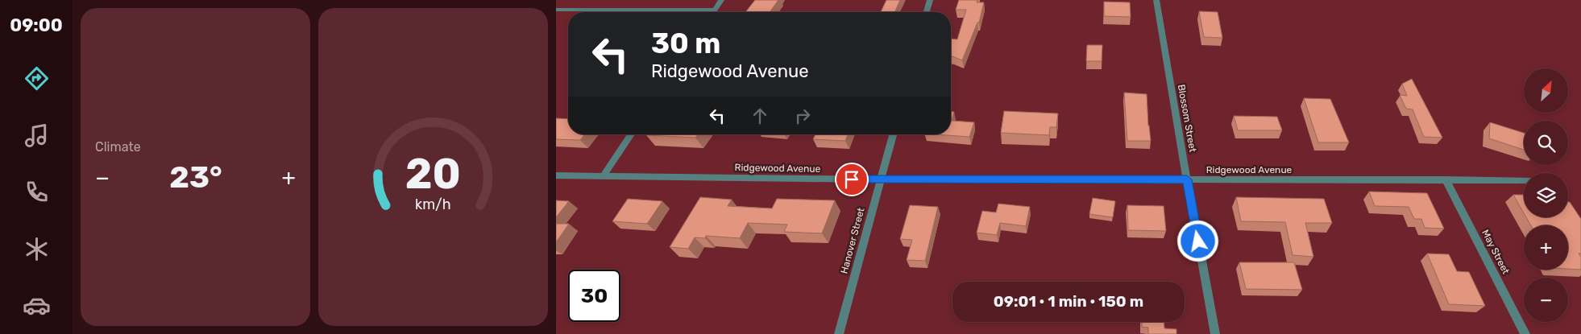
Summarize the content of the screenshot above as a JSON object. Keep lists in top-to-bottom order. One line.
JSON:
{"streets":{"street":["Blossom Street","Ridgewood Avenue","Hanover Street","May Street"]},"crossings":[["Blossom Street","Ridgewood Avenue"],["Ridgewood Avenue","Hanover Street"],["Ridgewood Avenue","May Street"]],"north":"top right","page":{"tabs":"09:00","tile":"Climate","turn":["30 m","Ridgewood Avenue"],"map_buttons":["+","−"],"heat":["−","23°","+"],"limit":"30","trip":"09:01 · 1 min · 150 m","gauge":["20","km/h"]}}
